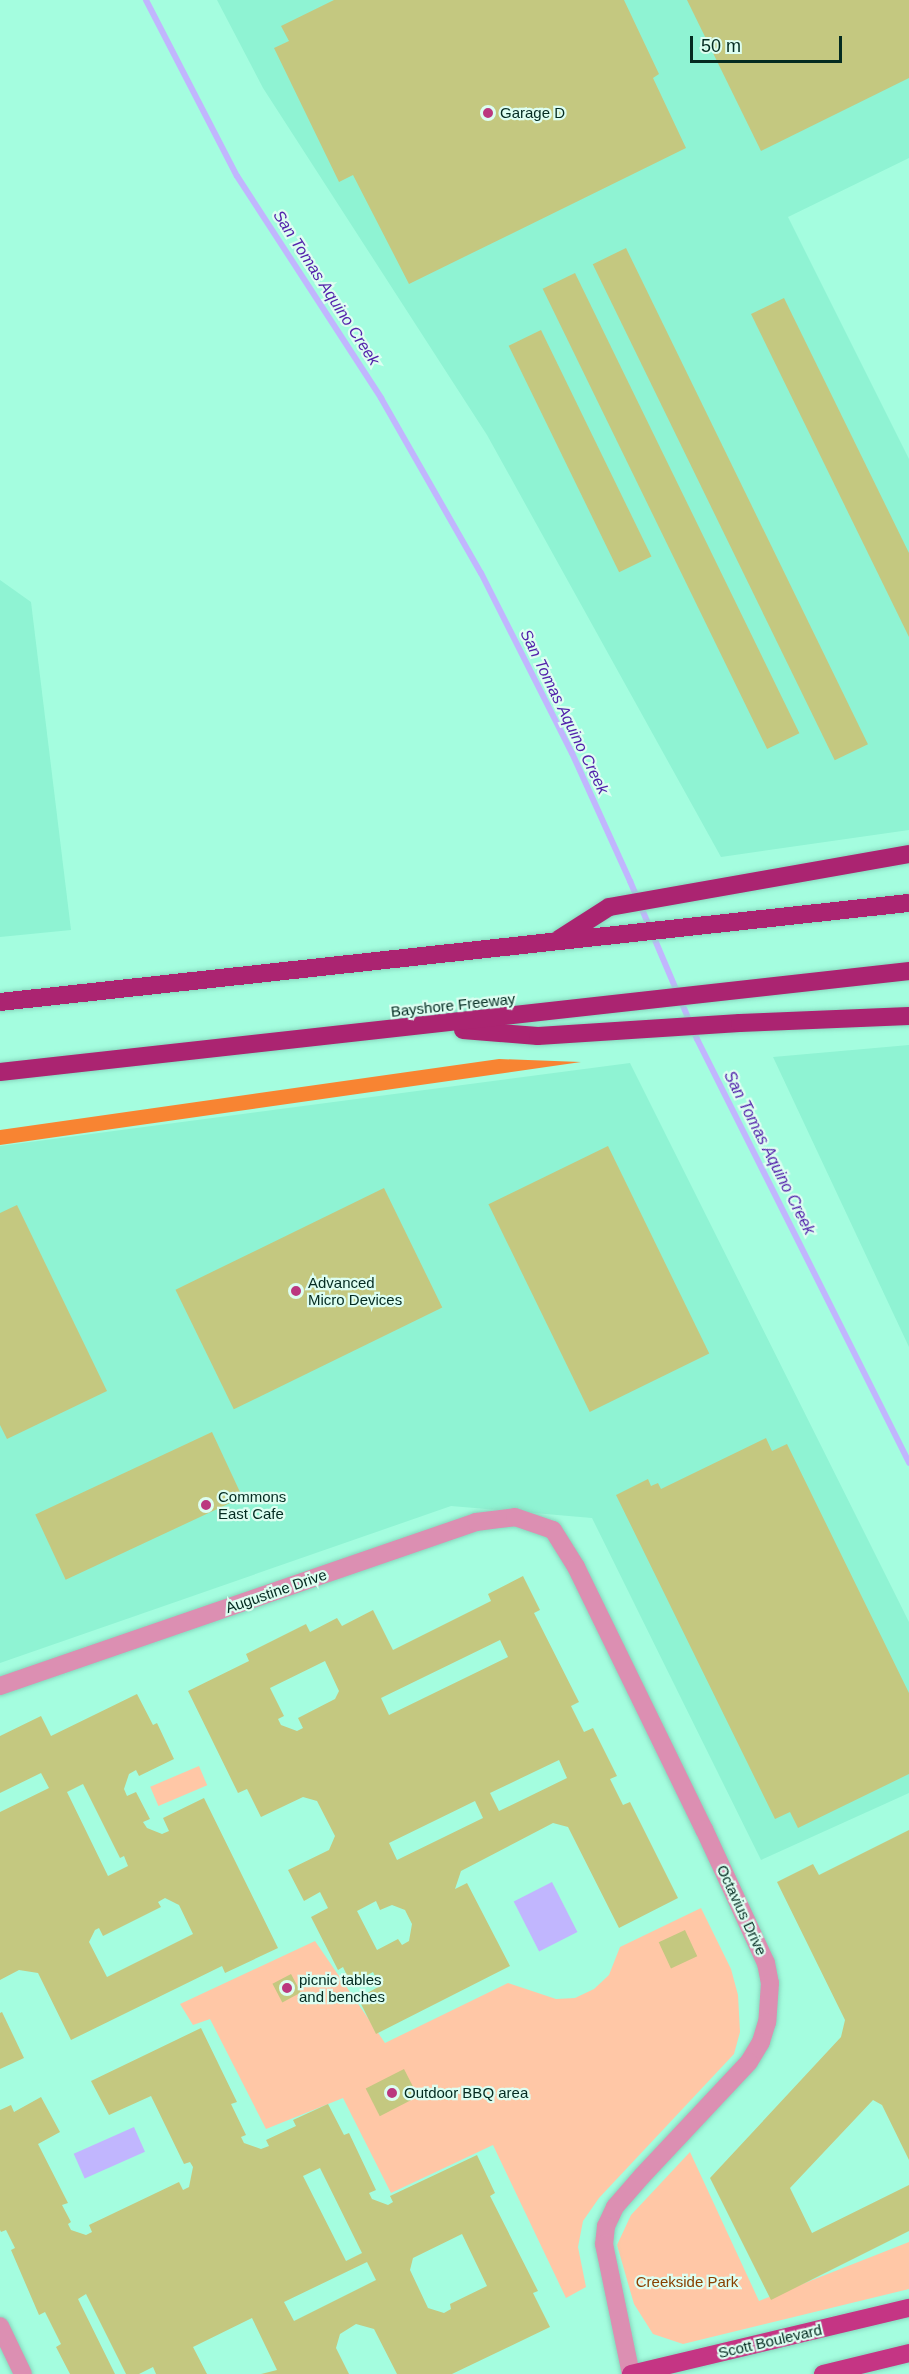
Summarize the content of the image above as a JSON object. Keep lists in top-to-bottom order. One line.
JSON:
{"streets":{"highway":["Bayshore Freeway"],"main road":["Scott Boulevard"],"street":["Augustine Drive","Octavius Drive"]},"crossings":[["Augustine Drive","Octavius Drive"],["Octavius Drive","Scott Boulevard"]],"water":["San Tomas Aquino Creek"],"parks":["Creekside Park"],"places":["Garage D","Advanced Micro Devices","Commons East Cafe","picnic tables and benches","Outdoor BBQ area"],"scale_bar":"50 m"}
